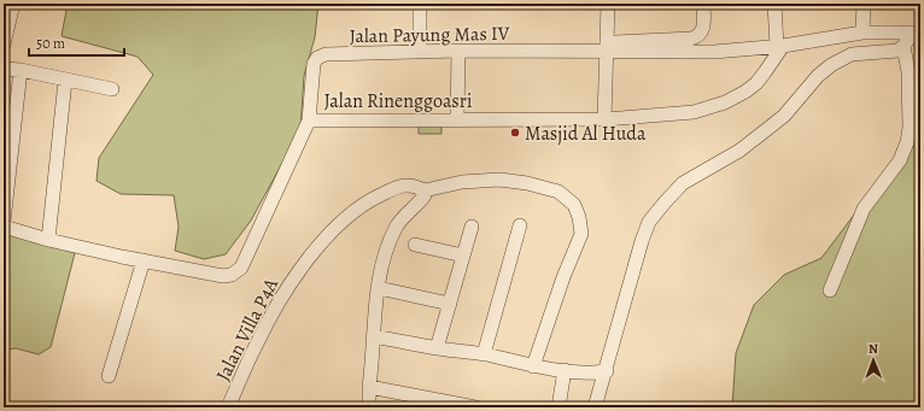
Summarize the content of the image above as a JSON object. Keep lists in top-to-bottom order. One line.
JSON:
{"streets":{"street":["Jalan Payung Mas IV","Jalan Rinenggoasri","Jalan Villa P4A"]},"crossings":[["Jalan Payung Mas IV","Jalan Rinenggoasri"]],"places":["Masjid Al Huda"],"scale_bar":"50 m","north":"top"}
